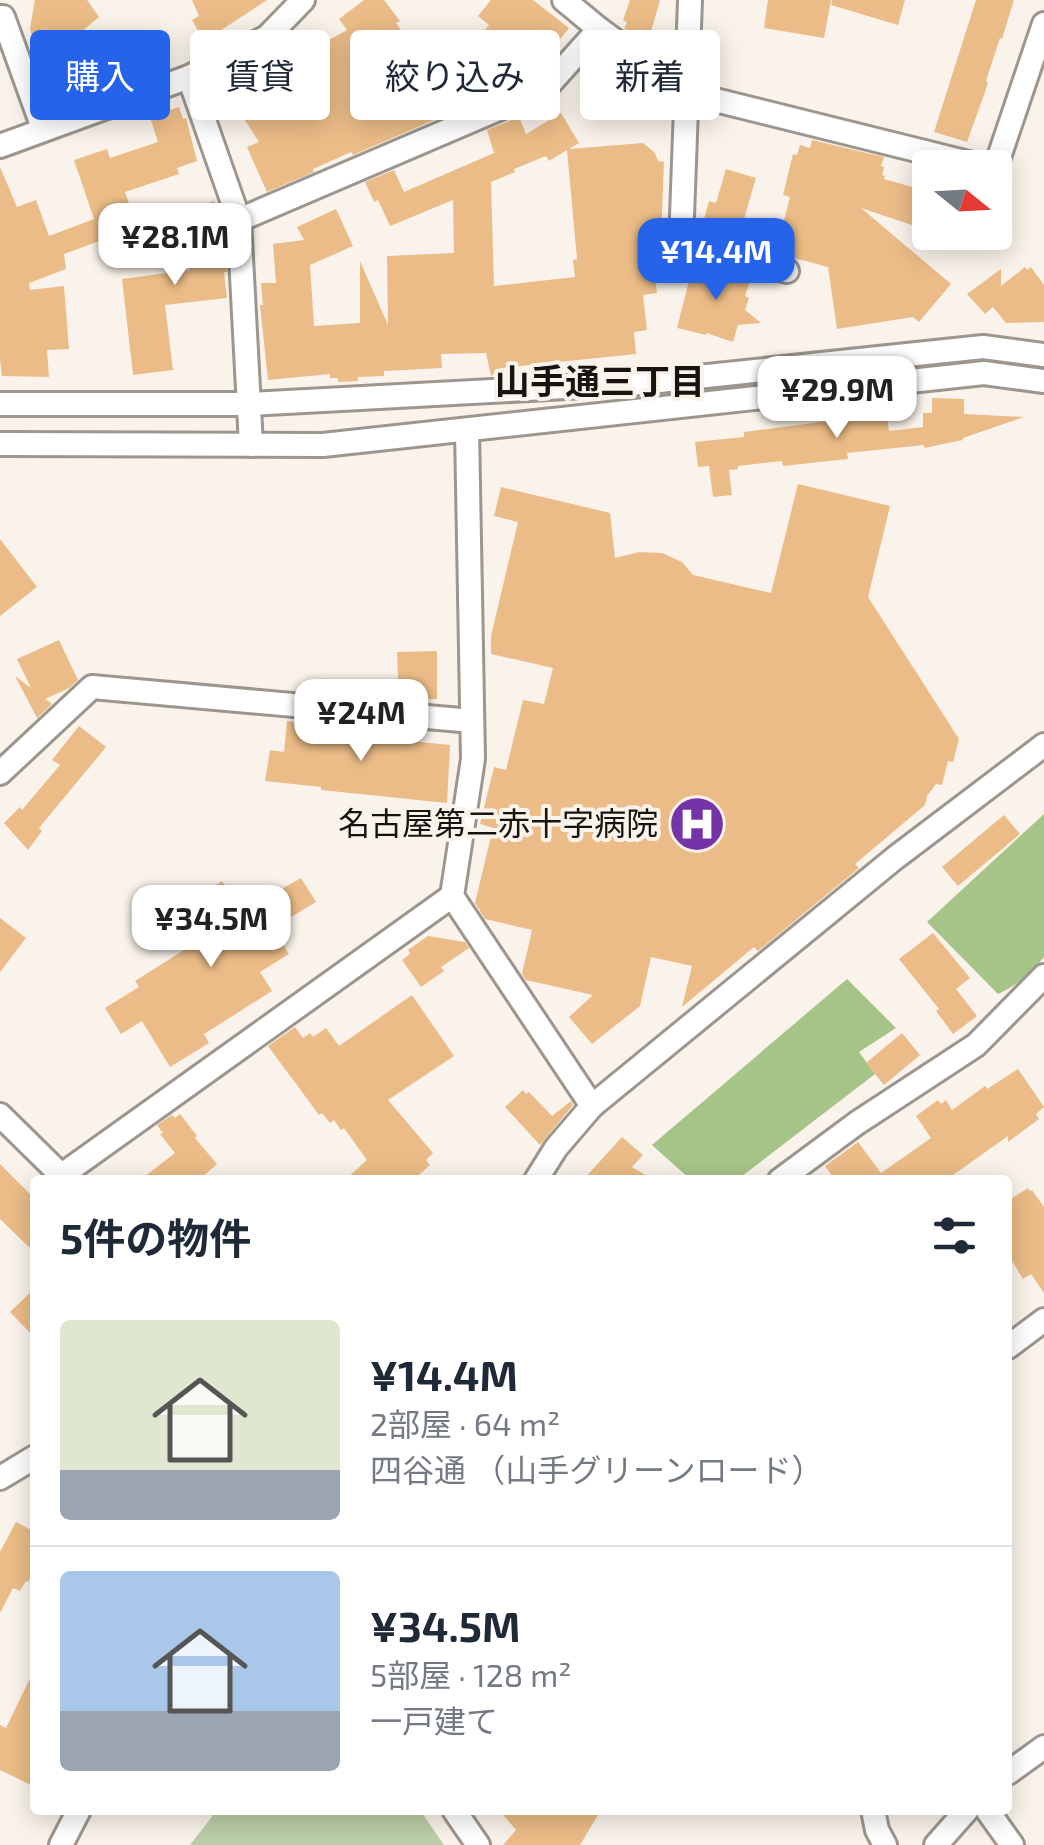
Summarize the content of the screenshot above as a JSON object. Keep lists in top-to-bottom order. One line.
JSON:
{"districts":["山手通三丁目"],"places":{"hospital":["名古屋第二赤十字病院"]},"north":"right","page":{"chip":["購入","賃貸","絞り込み","新着"],"price":["¥28.1M","¥14.4M","¥29.9M","¥24M","¥34.5M"],"heading":"5件の物件","list":[{"name":"¥14.4M","note":"2部屋 · 64 m² · 四谷通 （山手グリーンロード）"},{"name":"¥34.5M","note":"5部屋 · 128 m² · 一戸建て"}]}}
